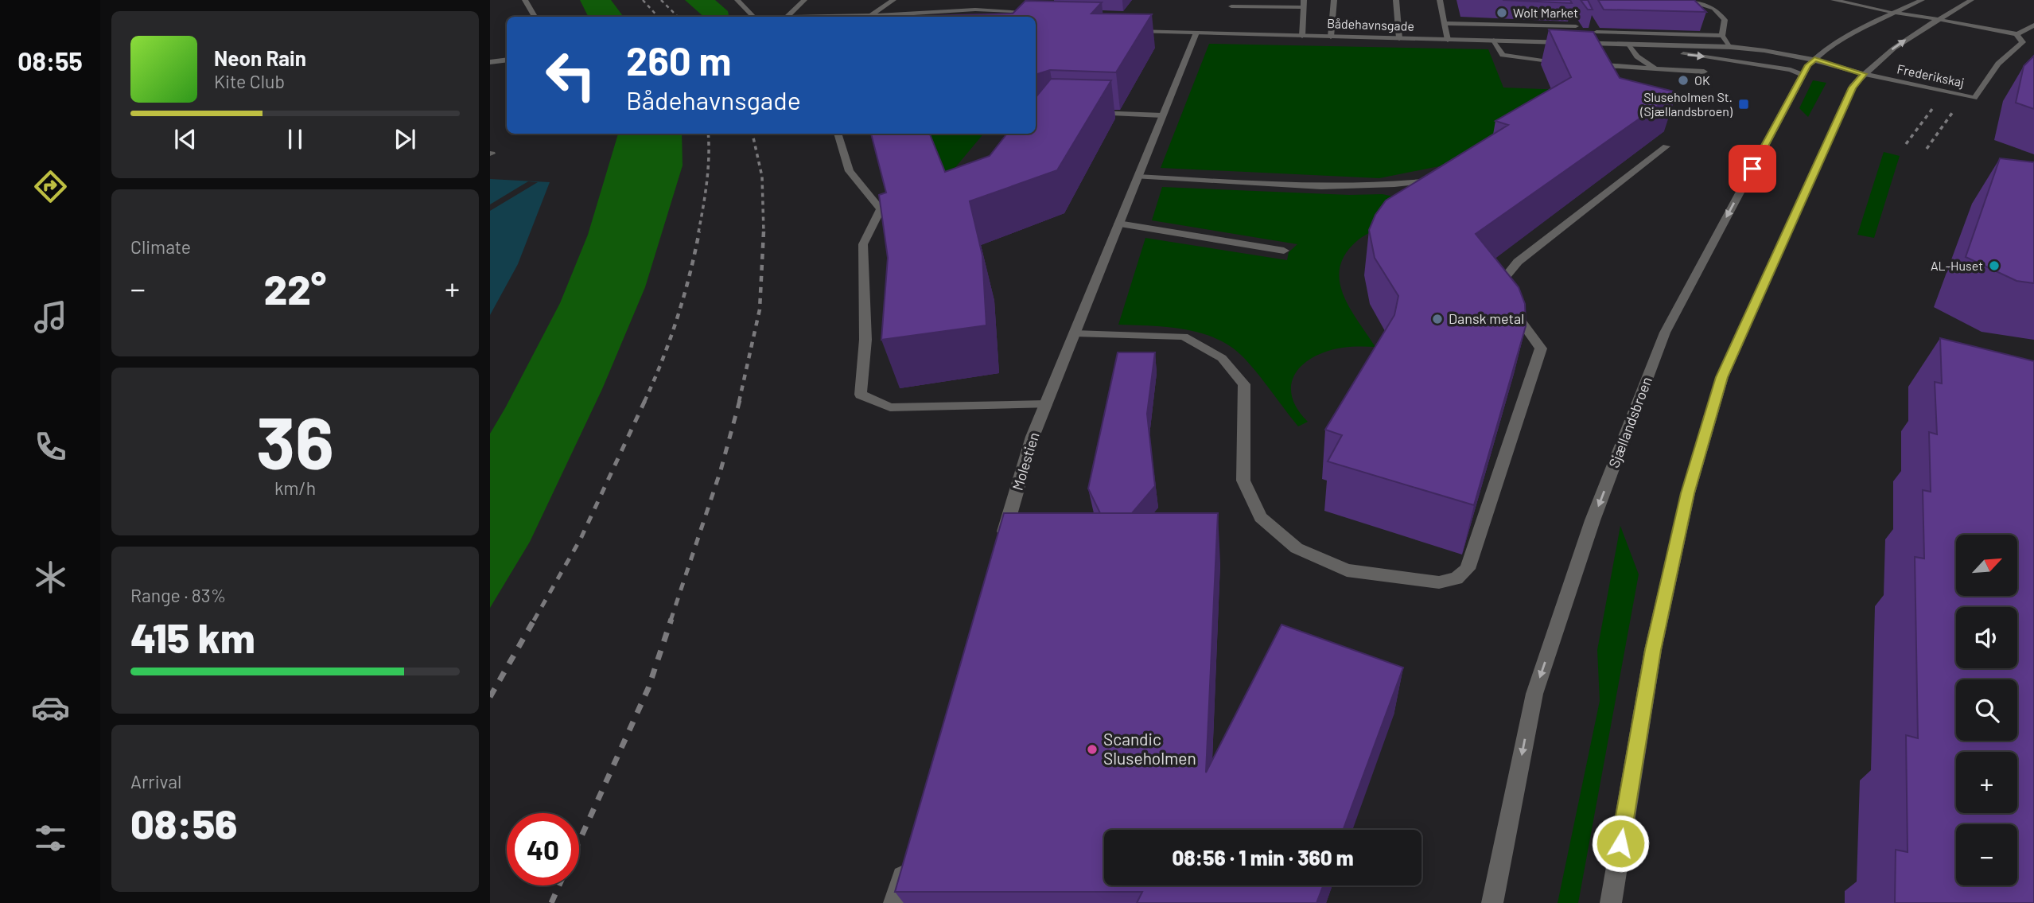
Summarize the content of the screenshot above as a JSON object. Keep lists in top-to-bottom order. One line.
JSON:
{"streets":{"street":["Bådehavnsgade","Frederikskaj","Sjællandsbroen","Molestien"]},"crossings":[["Bådehavnsgade","Molestien"]],"places":{"other":["Wolt Market","OK","AL-Huset","Dansk metal","Scandic Sluseholmen"],"transit":["Sluseholmen St. (Sjællandsbroen)"]},"north":"top right","page":{"tabs":"08:55","turn":["260 m","Bådehavnsgade"],"song":["Neon Rain","Kite Club"],"tile":["Climate",["36","km/h"],["Range · 83%","415 km"],["Arrival","08:56"]],"heat":["−","22°","+"],"map_buttons":["+","−"],"limit":"40","trip":"08:56 · 1 min · 360 m"}}
